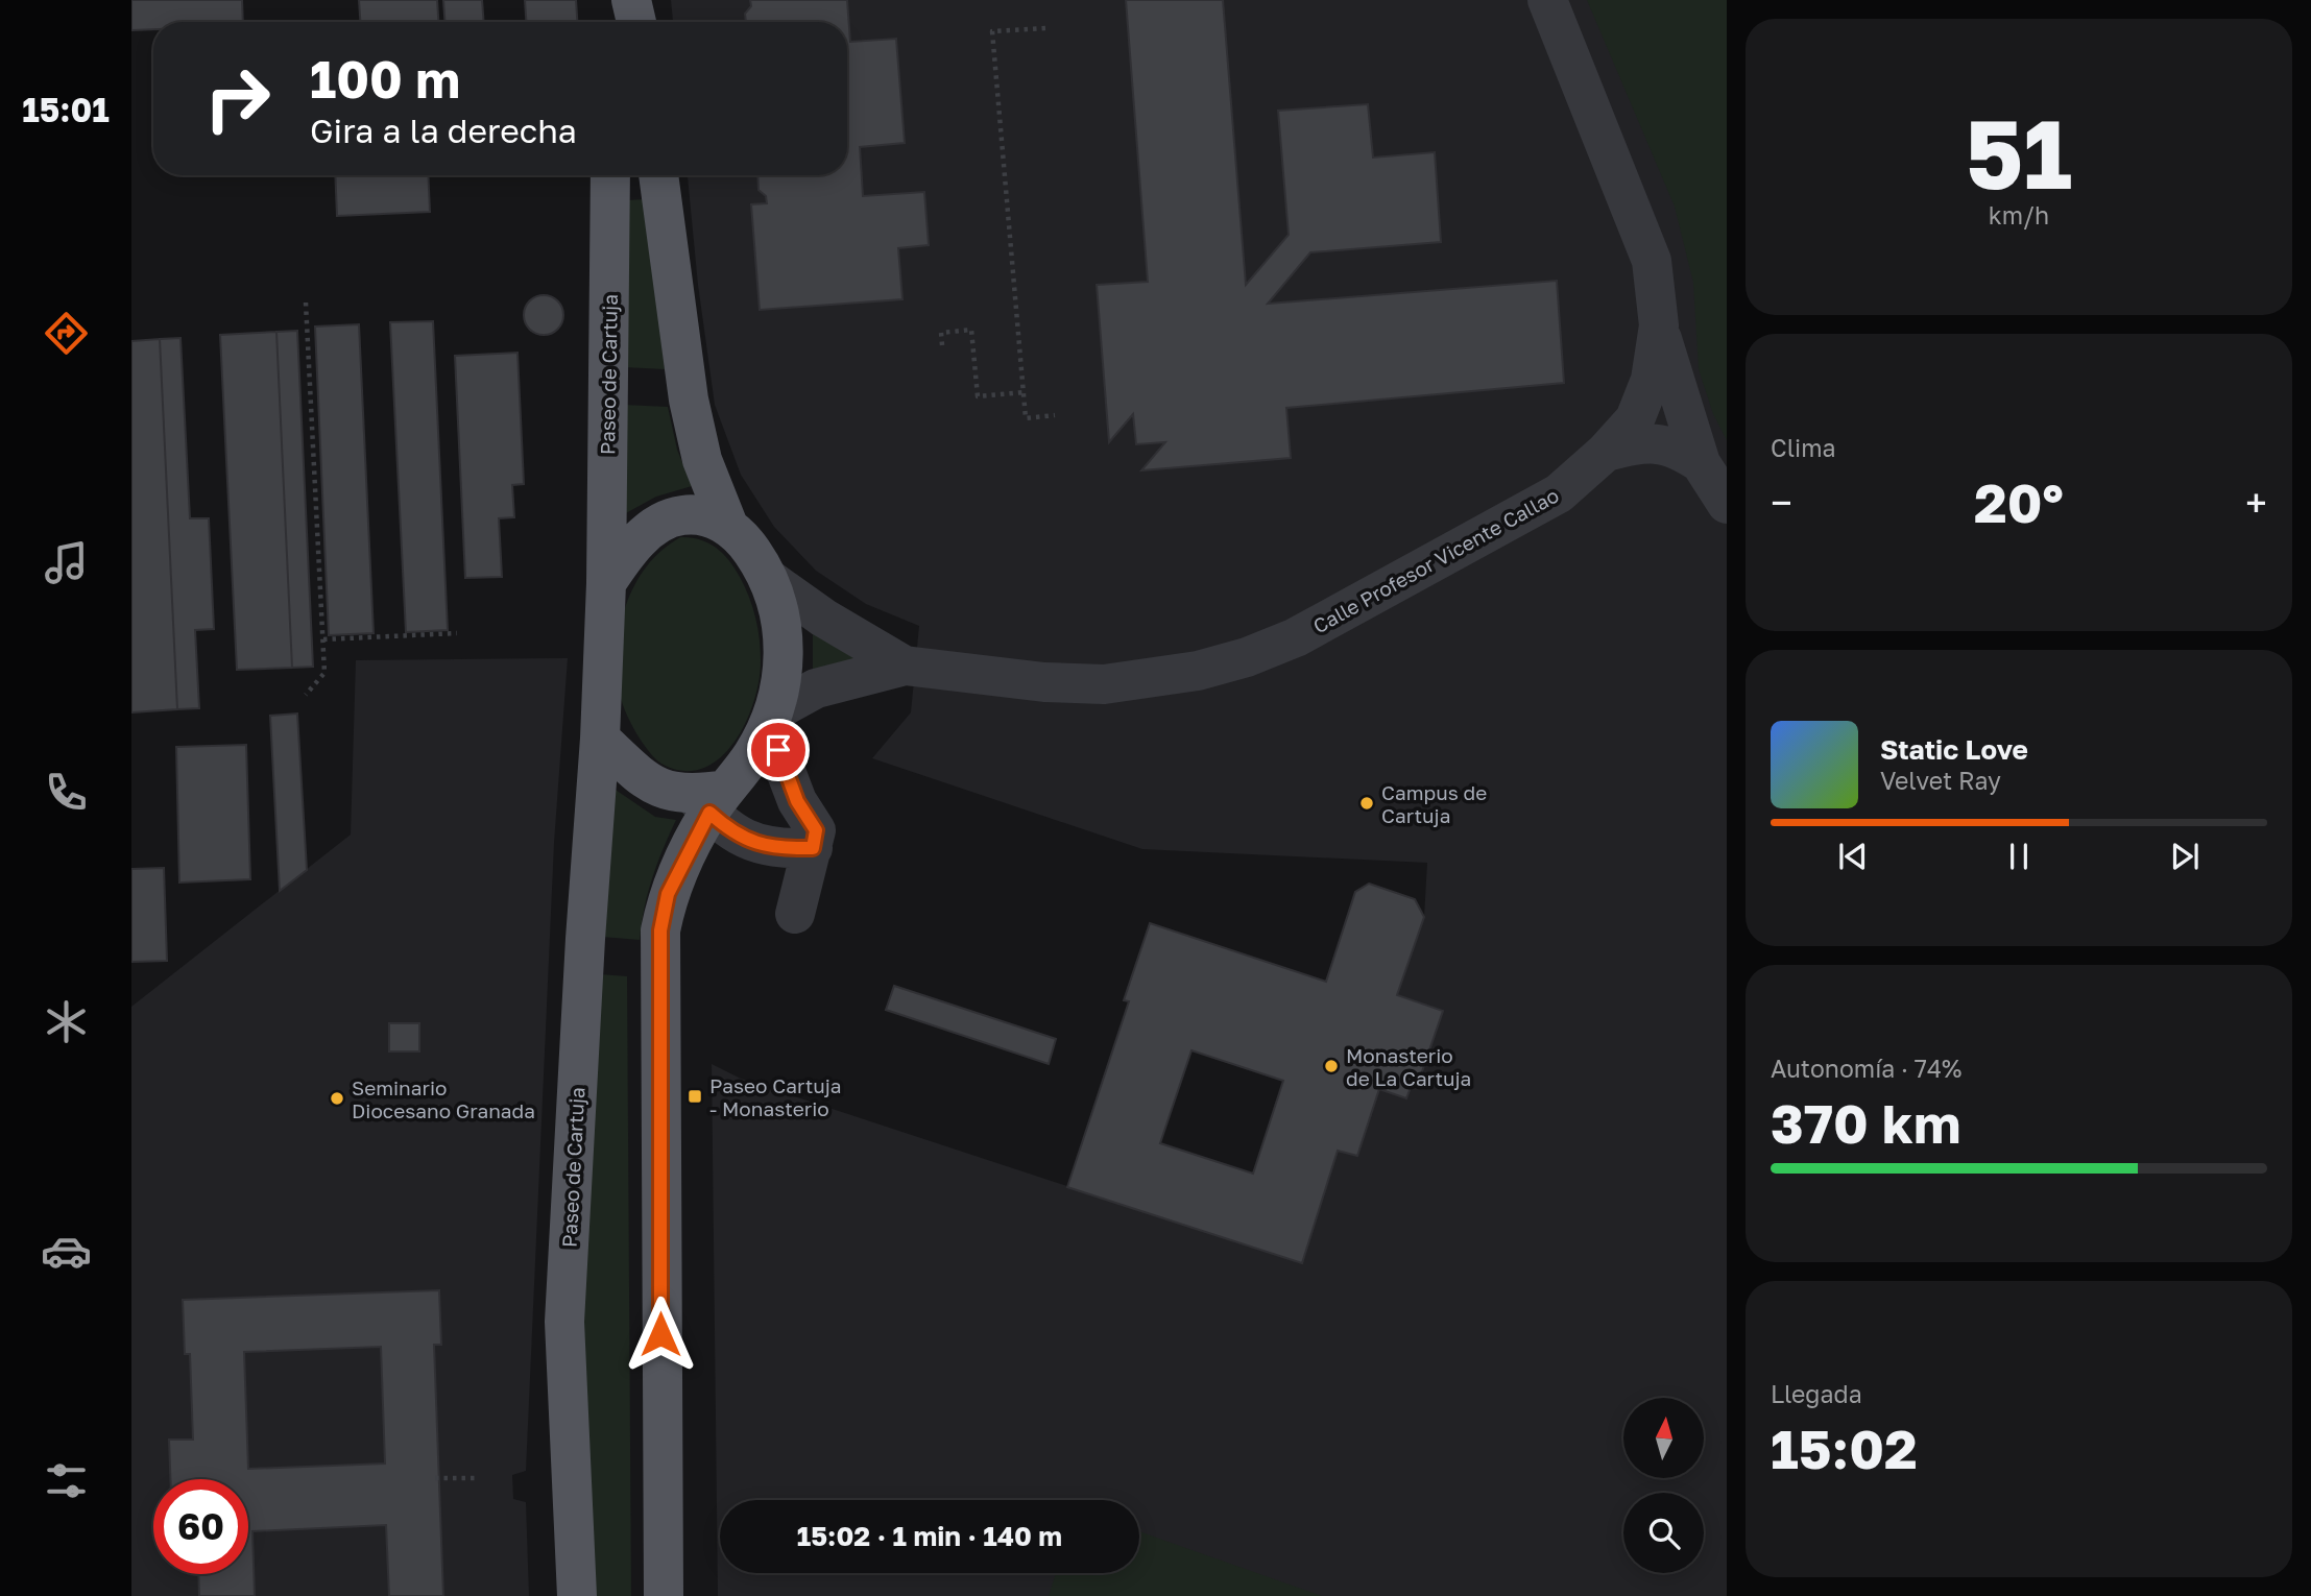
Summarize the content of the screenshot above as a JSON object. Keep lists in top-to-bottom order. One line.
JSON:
{"streets":{"main road":["Paseo de Cartuja"],"street":["Calle Profesor Vicente Callao"]},"crossings":[["Paseo de Cartuja","Calle Profesor Vicente Callao"]],"places":{"other":["Campus de Cartuja","Monasterio de La Cartuja","Seminario Diocesano Granada"],"transit":["Paseo Cartuja - Monasterio"]},"north":"top","page":{"tabs":"15:01","tile":[["51","km/h"],"Clima",["Autonomía · 74%","370 km"],["Llegada","15:02"]],"turn":["100 m","Gira a la derecha"],"heat":["−","20°","+"],"song":["Static Love","Velvet Ray"],"limit":"60","trip":"15:02 · 1 min · 140 m"}}
